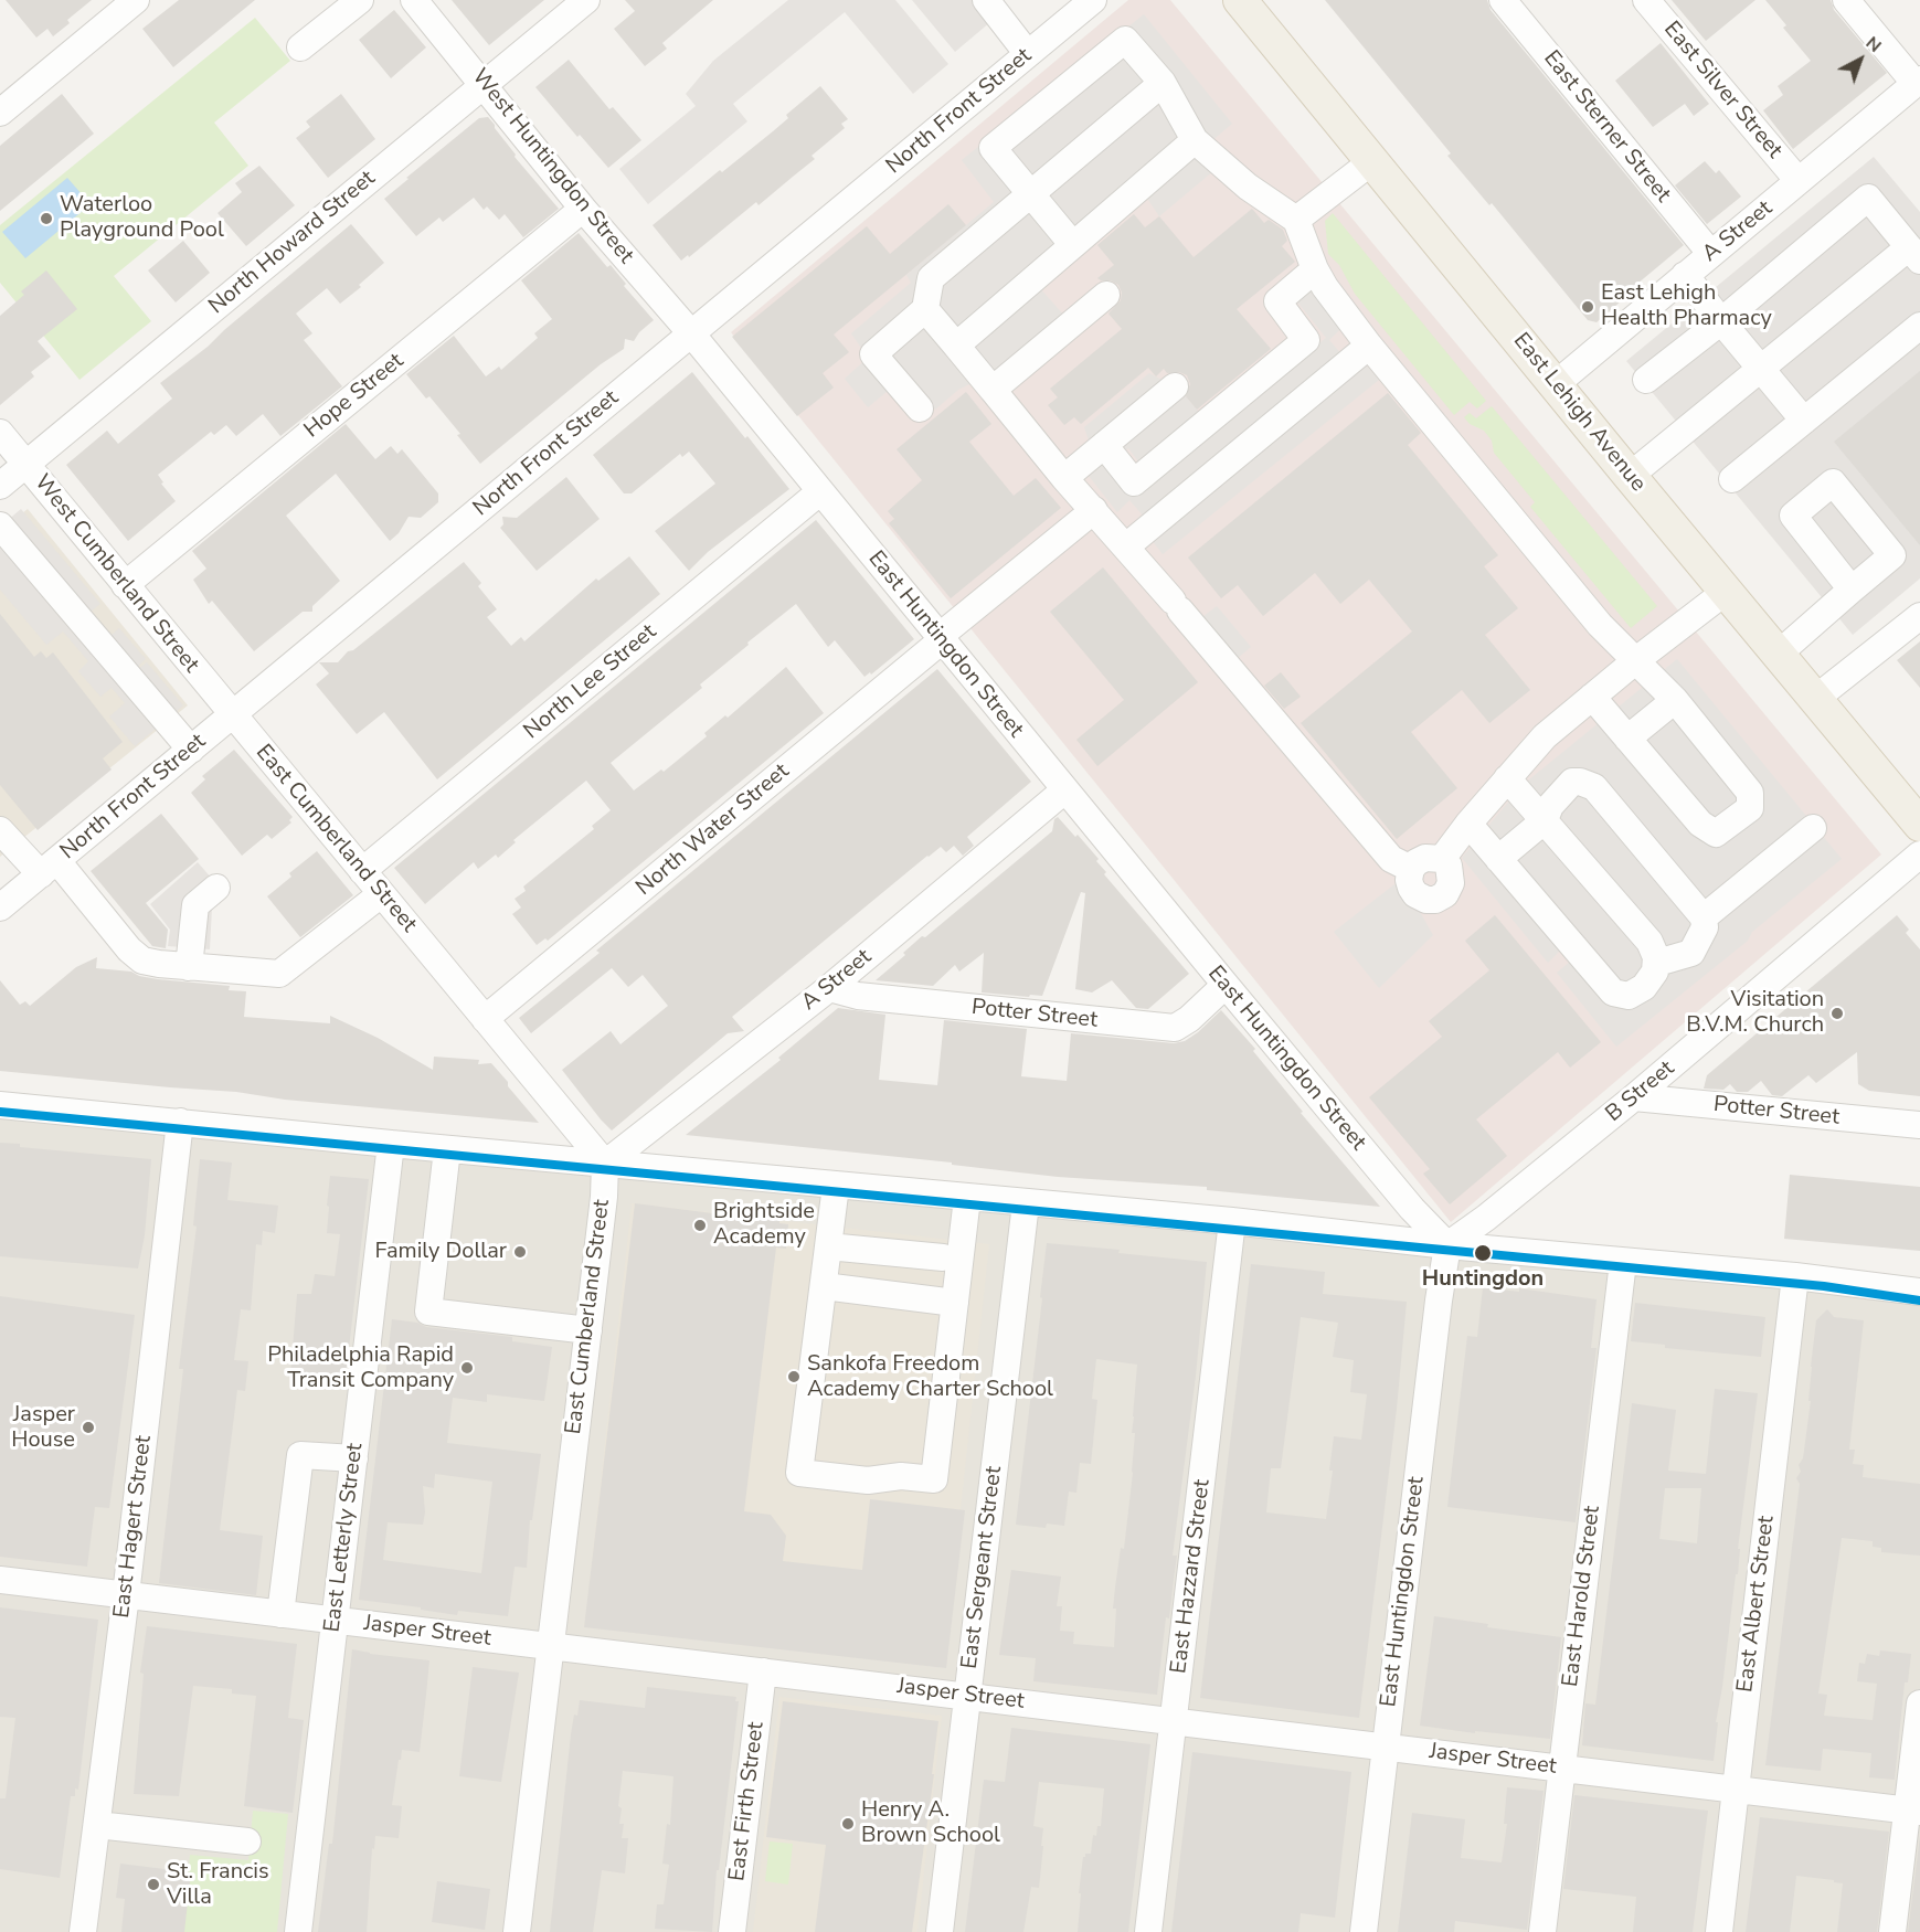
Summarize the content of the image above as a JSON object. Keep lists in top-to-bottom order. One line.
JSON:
{"streets":{"main road":["East Lehigh Avenue"],"street":["East Silver Street","North Front Street","East Sterner Street","West Huntingdon Street","A Street","North Howard Street","Hope Street","West Cumberland Street","East Huntingdon Street","North Lee Street","North Water Street","East Cumberland Street","Potter Street","B Street","East Hagert Street","East Letterly Street","East Sergeant Street","East Hazzard Street","East Harold Street","East Albert Street","Jasper Street","East Firth Street"]},"crossings":[["East Silver Street","A Street"],["North Front Street","West Huntingdon Street"],["North Front Street","West Cumberland Street"],["North Front Street","East Huntingdon Street"],["North Front Street","East Cumberland Street"],["East Sterner Street","A Street"],["West Huntingdon Street","North Howard Street"],["West Huntingdon Street","Hope Street"],["West Huntingdon Street","East Huntingdon Street"],["A Street","East Lehigh Avenue"],["A Street","East Huntingdon Street"],["A Street","East Cumberland Street"],["A Street","Potter Street"],["North Howard Street","West Cumberland Street"],["Hope Street","West Cumberland Street"],["West Cumberland Street","East Cumberland Street"],["East Huntingdon Street","North Lee Street"],["East Huntingdon Street","North Water Street"],["East Huntingdon Street","Potter Street"],["East Huntingdon Street","B Street"],["East Huntingdon Street","Jasper Street"],["North Lee Street","East Cumberland Street"],["North Water Street","East Cumberland Street"],["East Cumberland Street","Jasper Street"],["Potter Street","B Street"],["East Hagert Street","Jasper Street"],["East Letterly Street","Jasper Street"],["East Sergeant Street","Jasper Street"],["East Hazzard Street","Jasper Street"],["East Harold Street","Jasper Street"],["East Albert Street","Jasper Street"],["Jasper Street","East Firth Street"]],"places":["Waterloo Playground Pool","East Lehigh Health Pharmacy","Visitation B.V.M. Church","Brightside Academy","Family Dollar","Huntingdon","Philadelphia Rapid Transit Company","Sankofa Freedom Academy Charter School","Jasper House","Henry A. Brown School","St. Francis Villa"],"north":"top right"}
